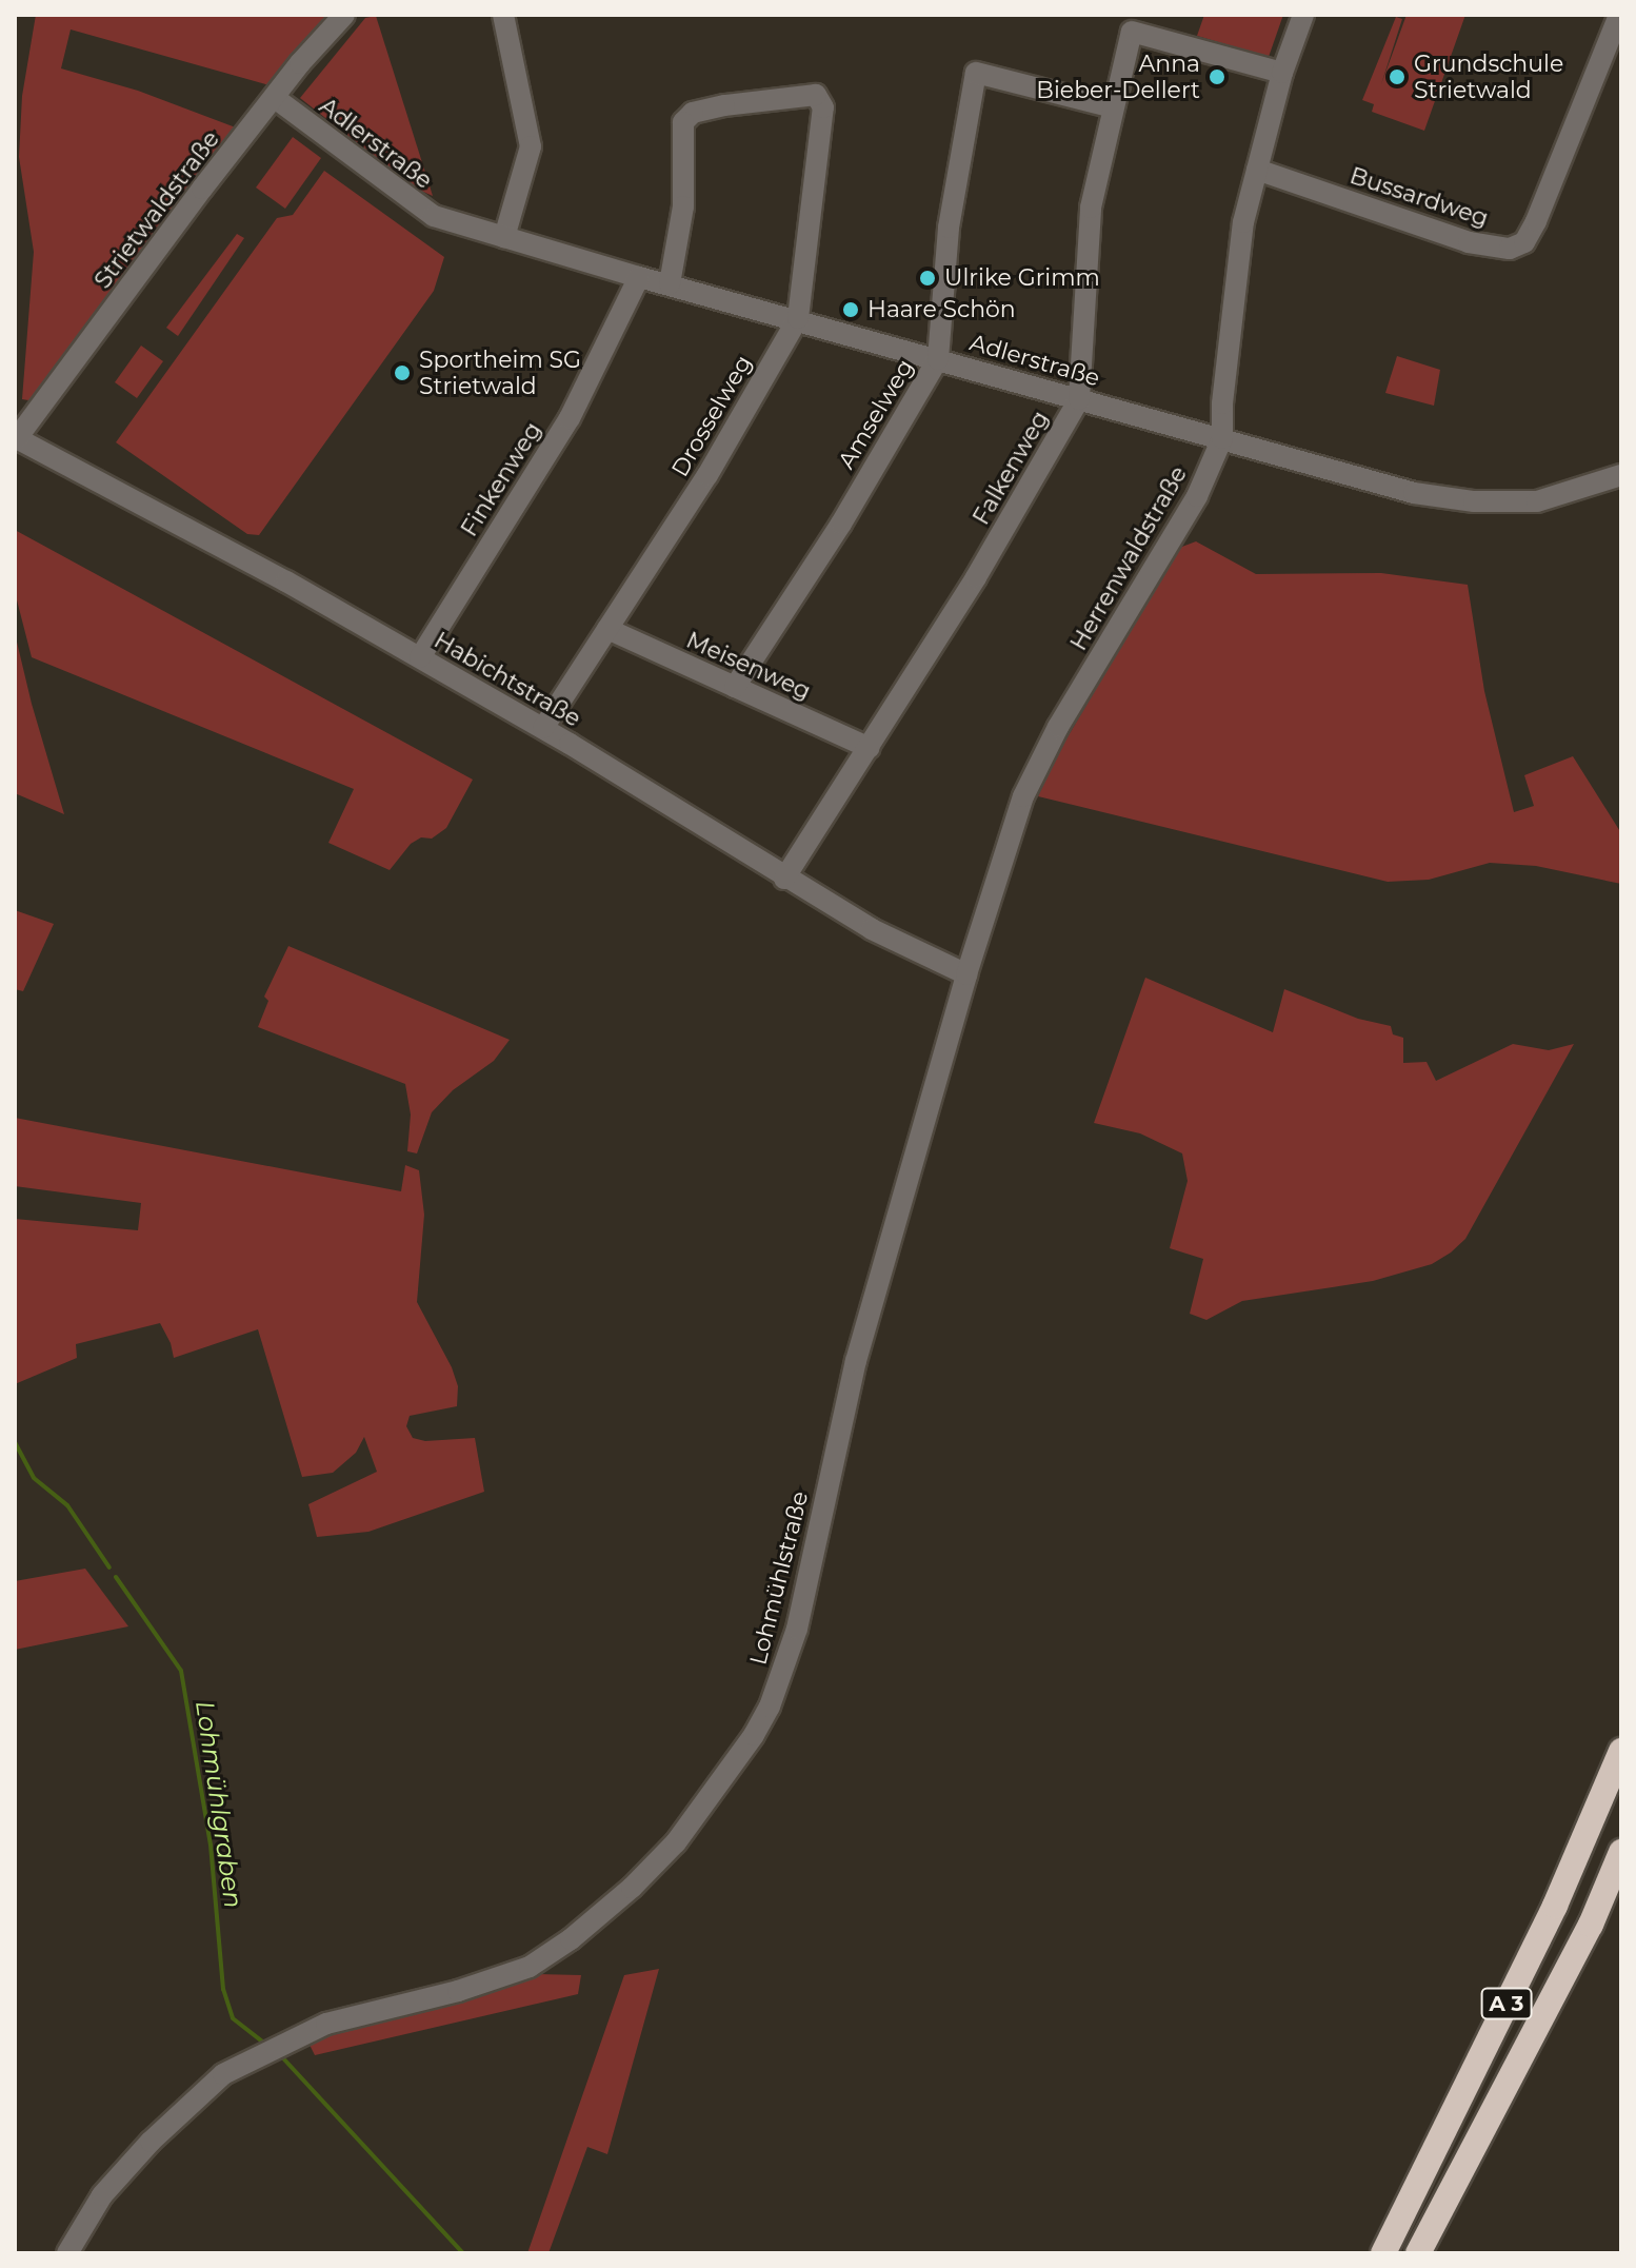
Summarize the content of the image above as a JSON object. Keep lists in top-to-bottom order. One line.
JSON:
{"streets":{"highway":["A 3"],"street":["Adlerstraße","Bussardweg","Strietwaldstraße","Amselweg","Drosselweg","Falkenweg","Finkenweg","Herrenwaldstraße","Meisenweg","Habichtstraße","Lohmühlstraße"]},"crossings":[["Adlerstraße","Strietwaldstraße"],["Adlerstraße","Amselweg"],["Adlerstraße","Drosselweg"],["Adlerstraße","Falkenweg"],["Adlerstraße","Finkenweg"],["Adlerstraße","Herrenwaldstraße"],["Bussardweg","Herrenwaldstraße"],["Strietwaldstraße","Habichtstraße"],["Amselweg","Falkenweg"],["Amselweg","Meisenweg"],["Drosselweg","Meisenweg"],["Drosselweg","Habichtstraße"],["Falkenweg","Herrenwaldstraße"],["Falkenweg","Meisenweg"],["Falkenweg","Habichtstraße"],["Finkenweg","Habichtstraße"],["Herrenwaldstraße","Habichtstraße"],["Herrenwaldstraße","Lohmühlstraße"]],"water":["Lohmühlgraben"],"places":["Anna Bieber-Dellert","Grundschule Strietwald","Ulrike Grimm","Haare Schön","Sportheim SG Strietwald"]}
